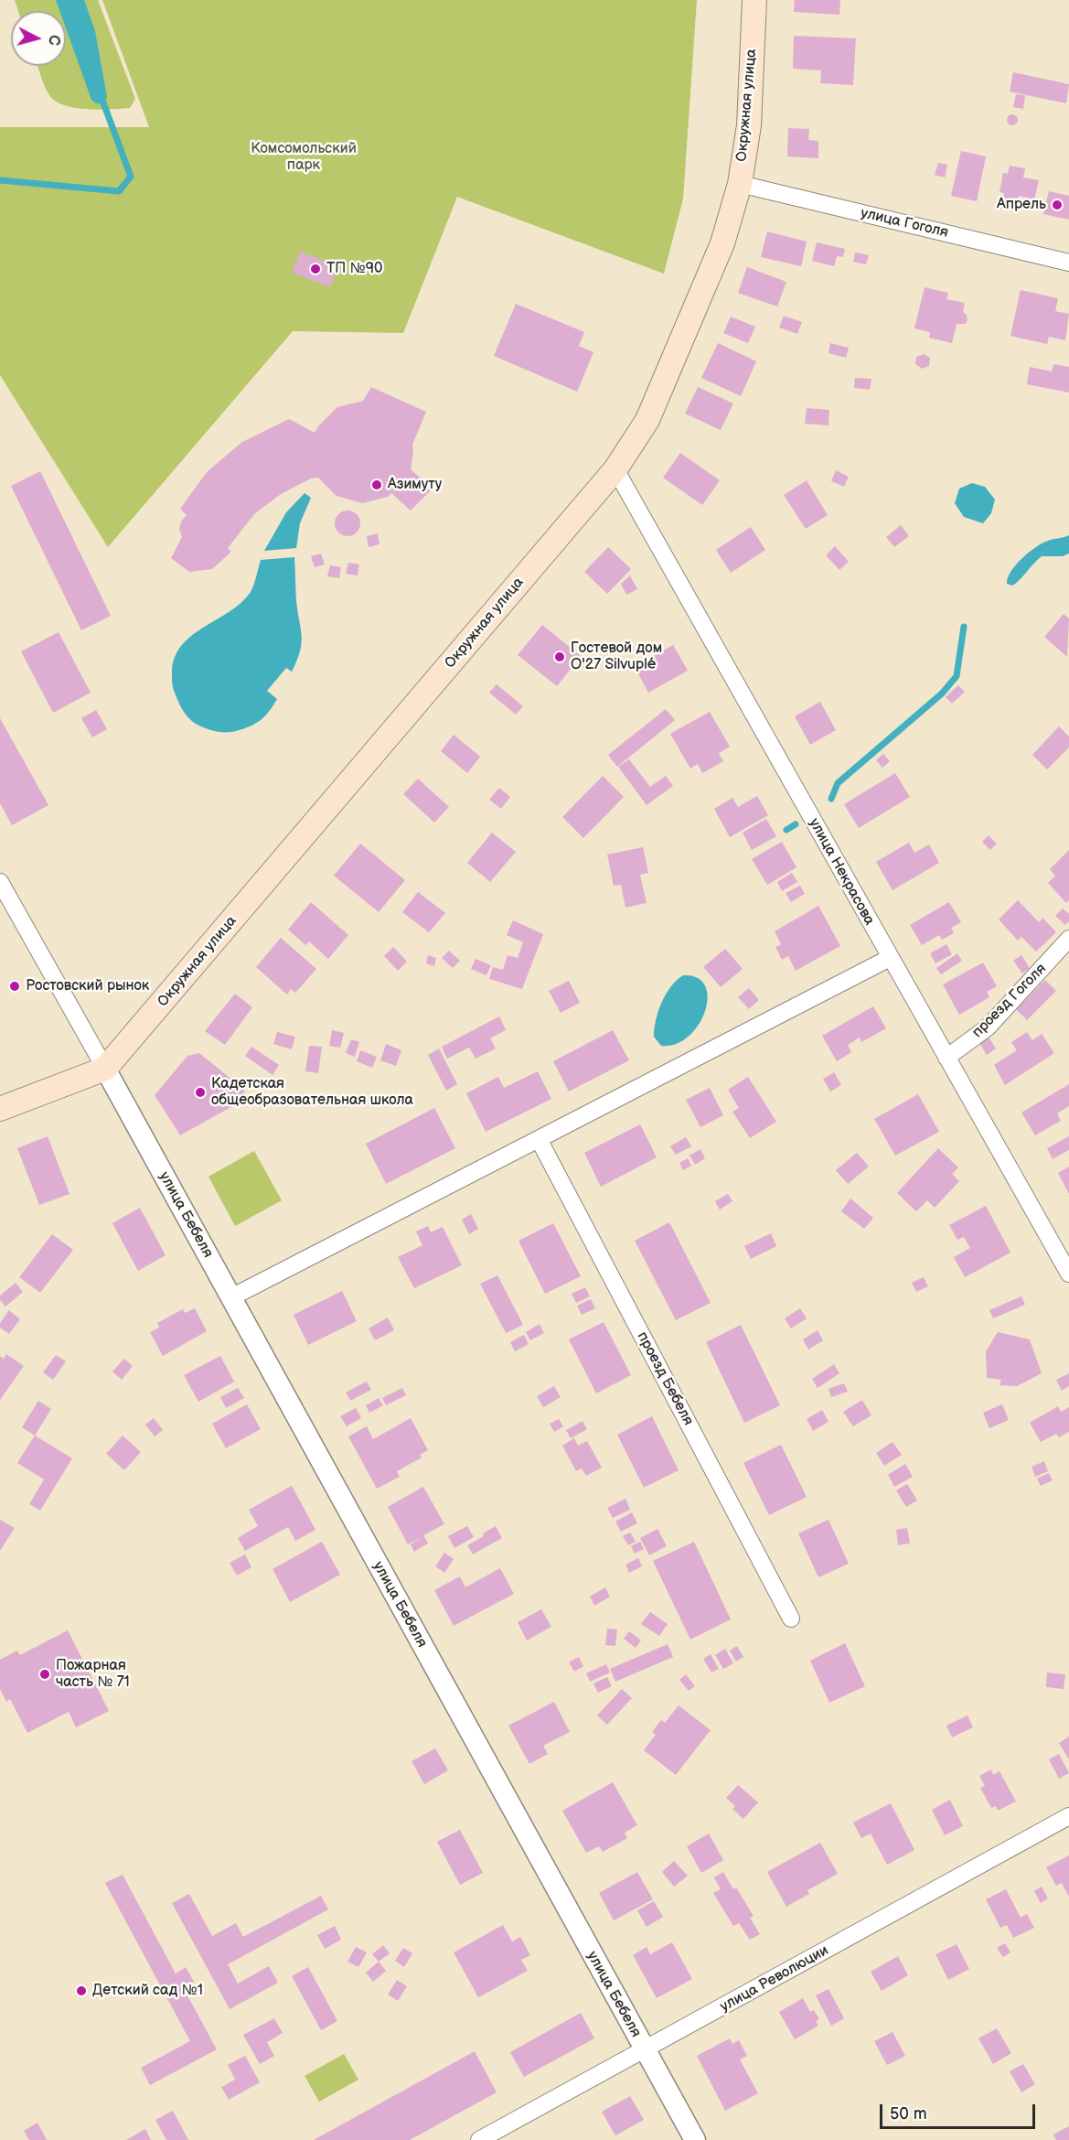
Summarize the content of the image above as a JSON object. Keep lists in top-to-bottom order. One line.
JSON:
{"streets":{"main road":["Окружная улица"],"street":["улица Гоголя","улица Некрасова","проезд Гоголя","улица Бебеля","проезд Бебеля","улица Революции"]},"crossings":[["Окружная улица","улица Гоголя"],["Окружная улица","улица Некрасова"],["Окружная улица","улица Бебеля"],["улица Некрасова","проезд Гоголя"],["улица Бебеля","улица Революции"]],"parks":["Комсомольский парк"],"places":["Апрель","ТП №90","Азимуту","Гостевой дом O'27 Silvuplé","Ростовский рынок","Кадетская общеобразовательная школа","Пожарная часть № 71","Детский сад №1"],"scale_bar":"50 m","north":"right"}
